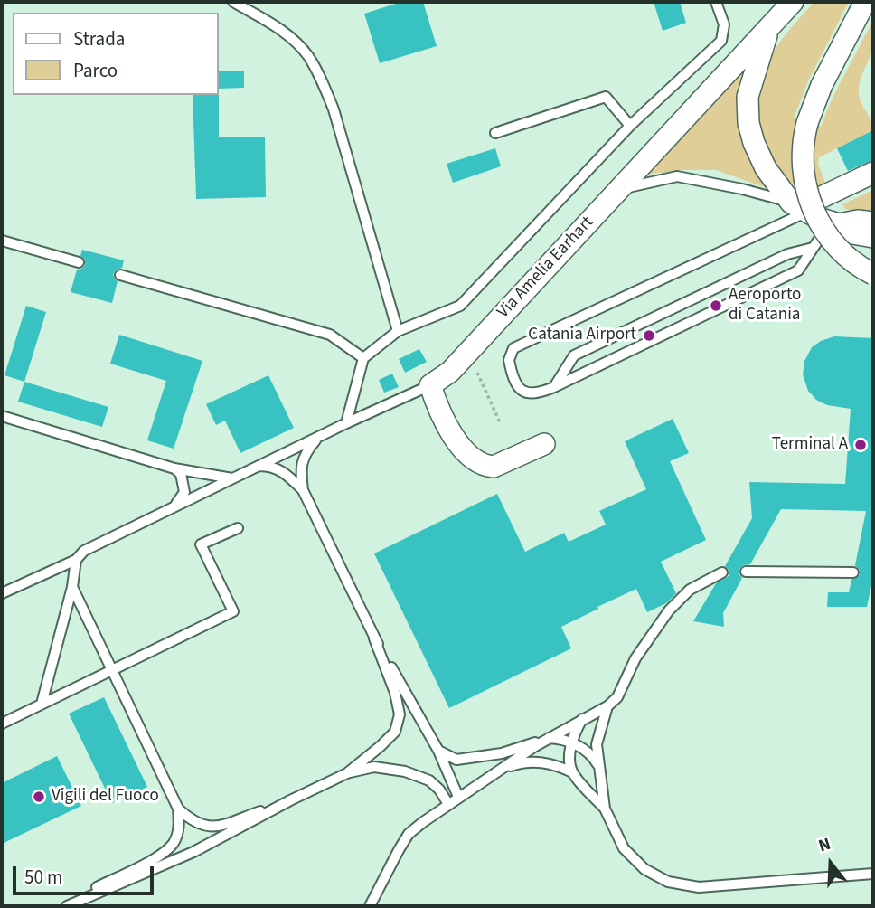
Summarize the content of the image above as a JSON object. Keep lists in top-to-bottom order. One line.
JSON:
{"streets":{"street":["Via Amelia Earhart"]},"places":["Aeroporto di Catania","Catania Airport","Terminal A","Vigili del Fuoco"],"legend":["Strada","Parco"],"scale_bar":"50 m","north":"top"}
